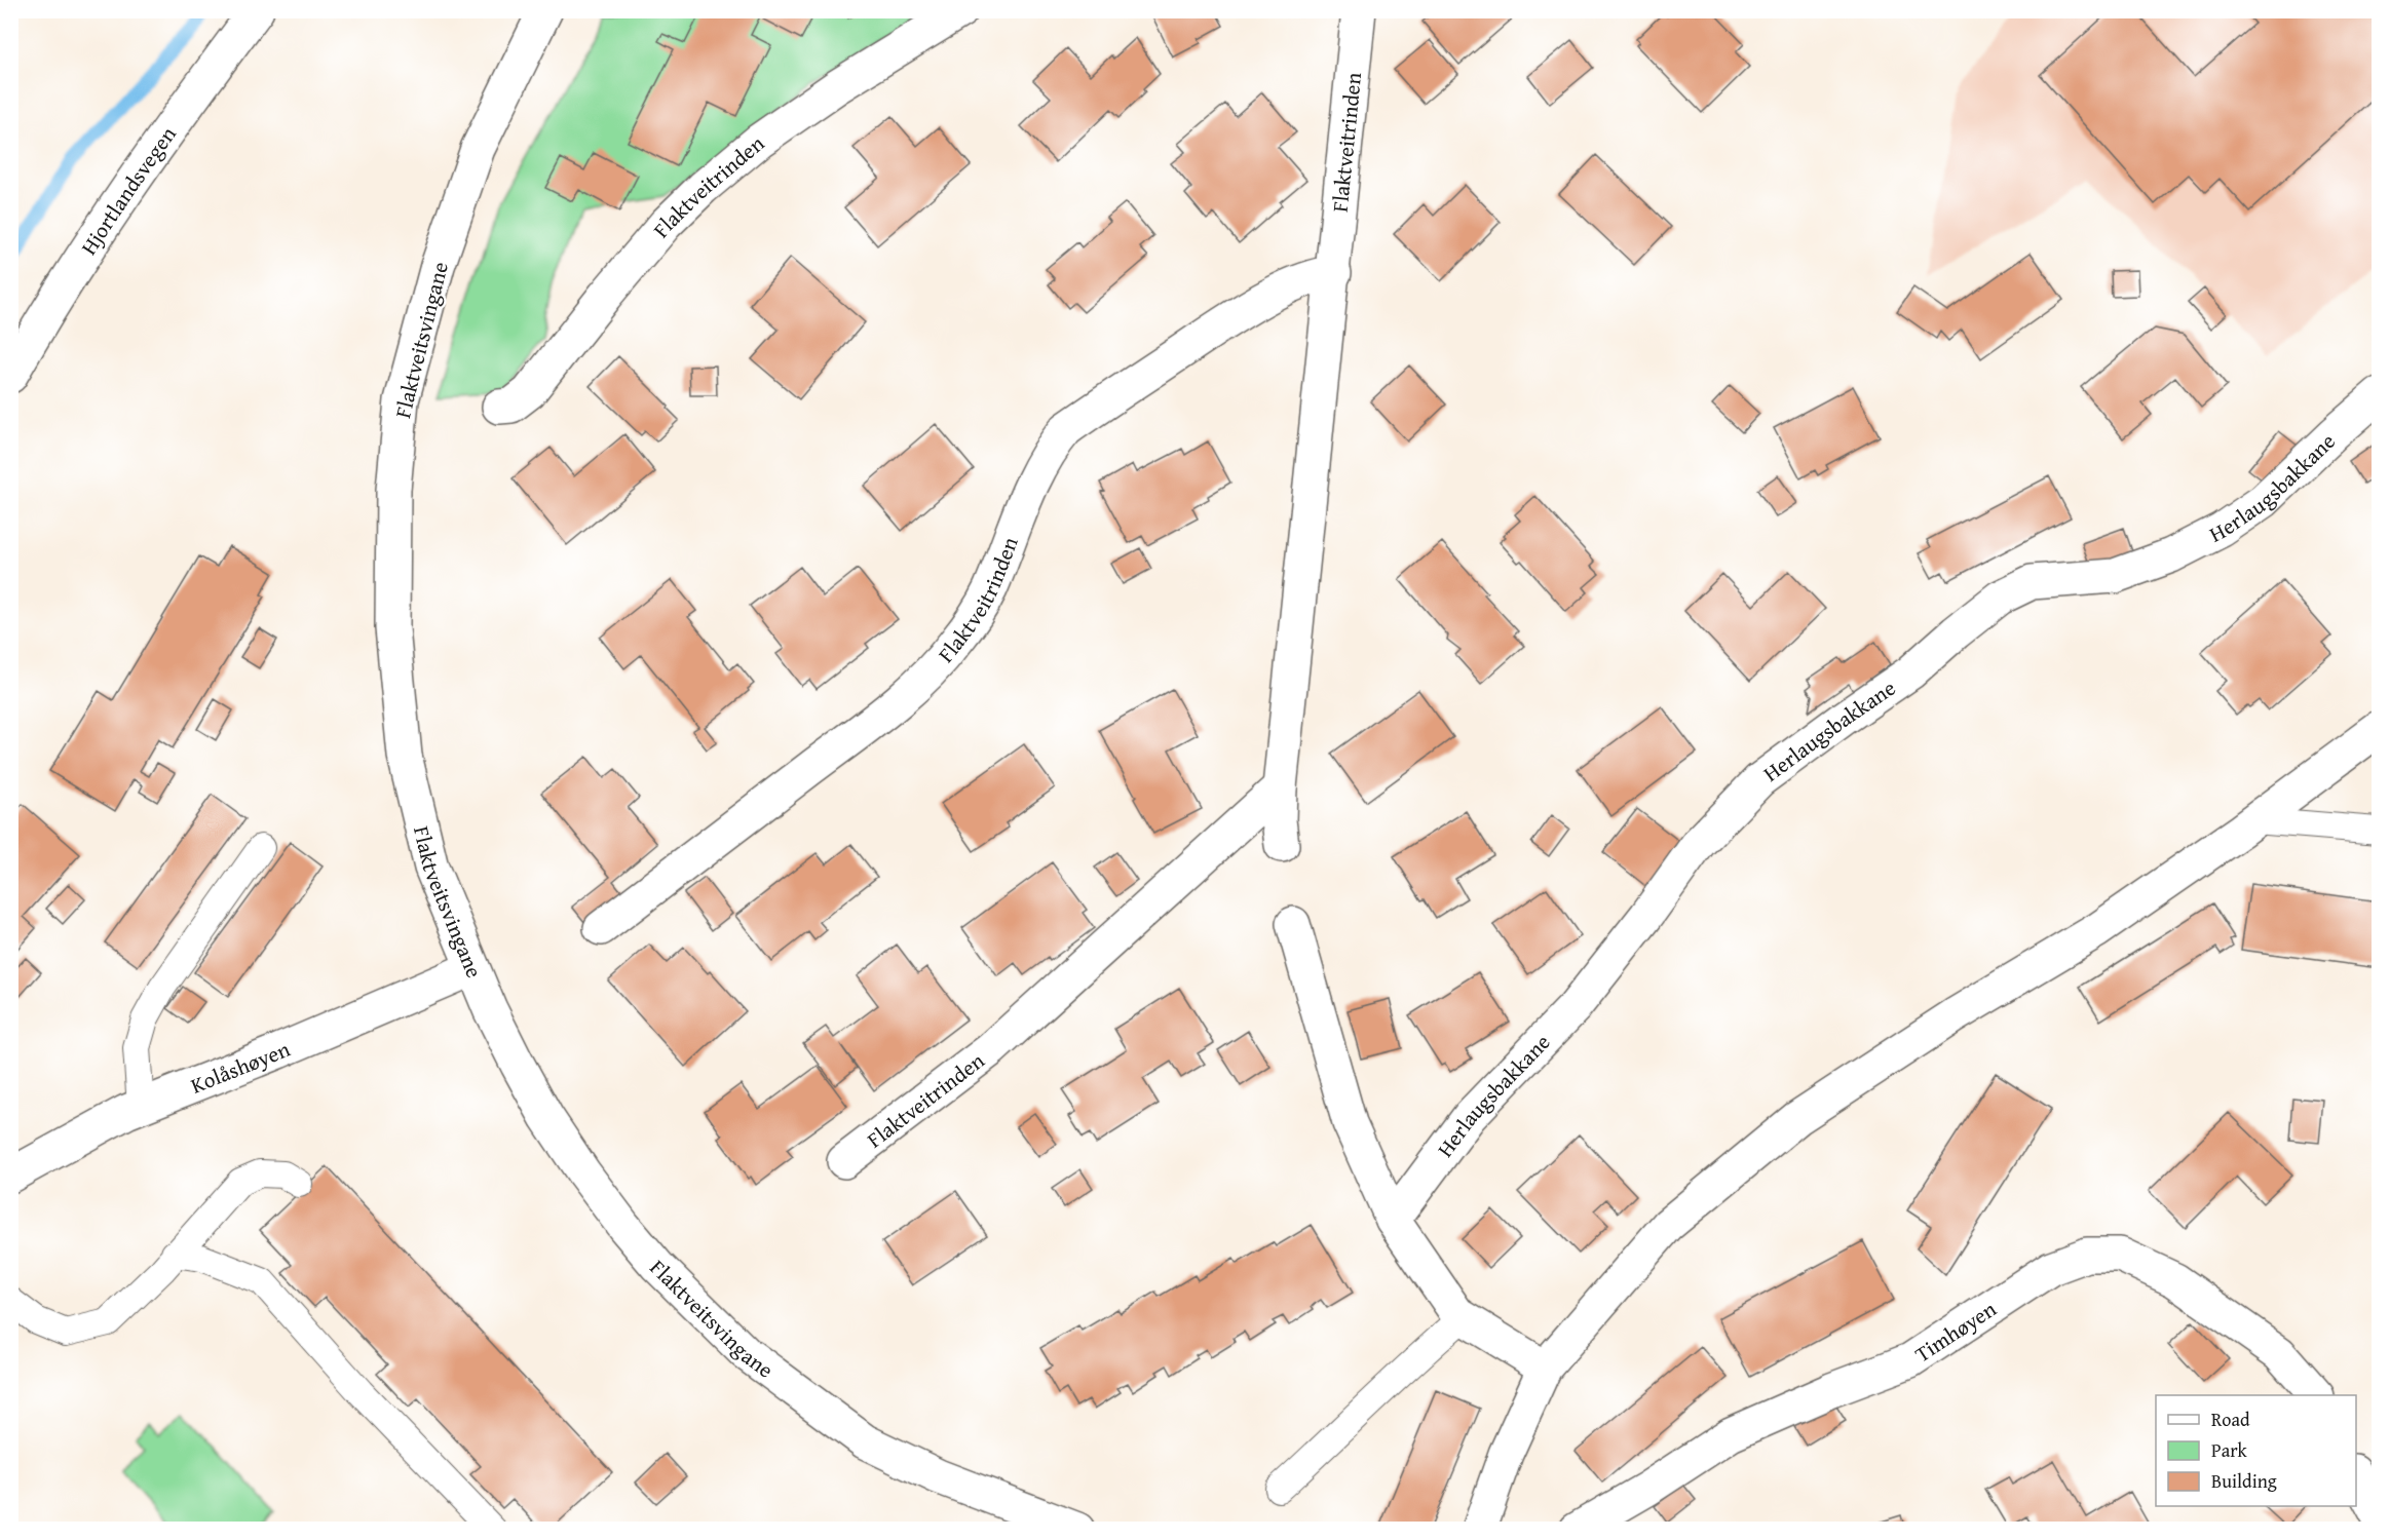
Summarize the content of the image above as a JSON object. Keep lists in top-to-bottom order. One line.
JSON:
{"streets":{"street":["Flaktveitrinden","Hjortlandsvegen","Flaktveitsvingane","Herlaugsbakkane","Kolåshøyen","Timhøyen"]},"crossings":[["Flaktveitsvingane","Kolåshøyen"]],"legend":["Road","Park","Building"]}
